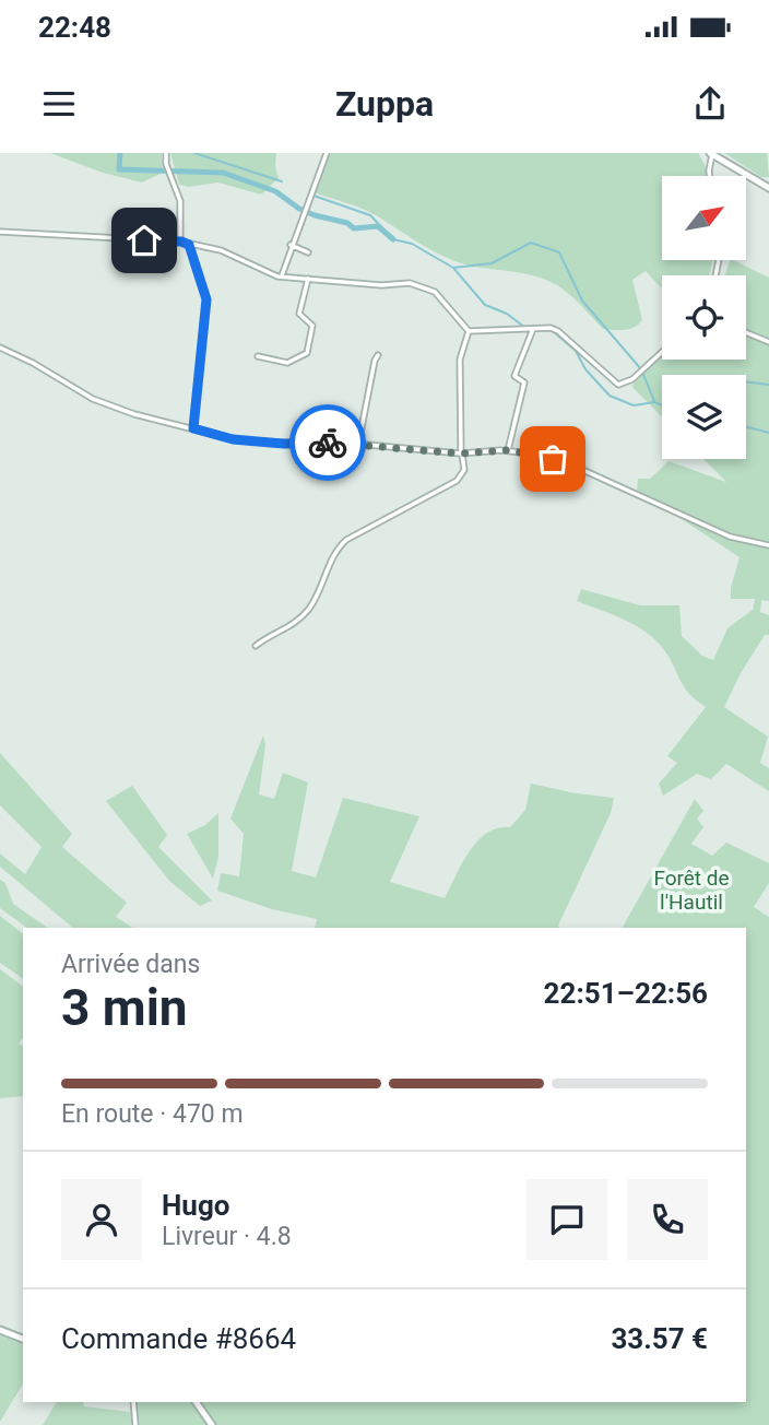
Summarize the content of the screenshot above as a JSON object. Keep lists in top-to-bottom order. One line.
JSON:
{"parks":["Forêt de l'Hautil"],"north":"top right","page":{"status":"22:48","header":"Zuppa","heading":["3 min","Arrivée dans","22:51–22:56"],"panel":["Hugo","Livreur · 4.8","Commande #8664","33.57 €"],"bar":"En route · 470 m"}}
